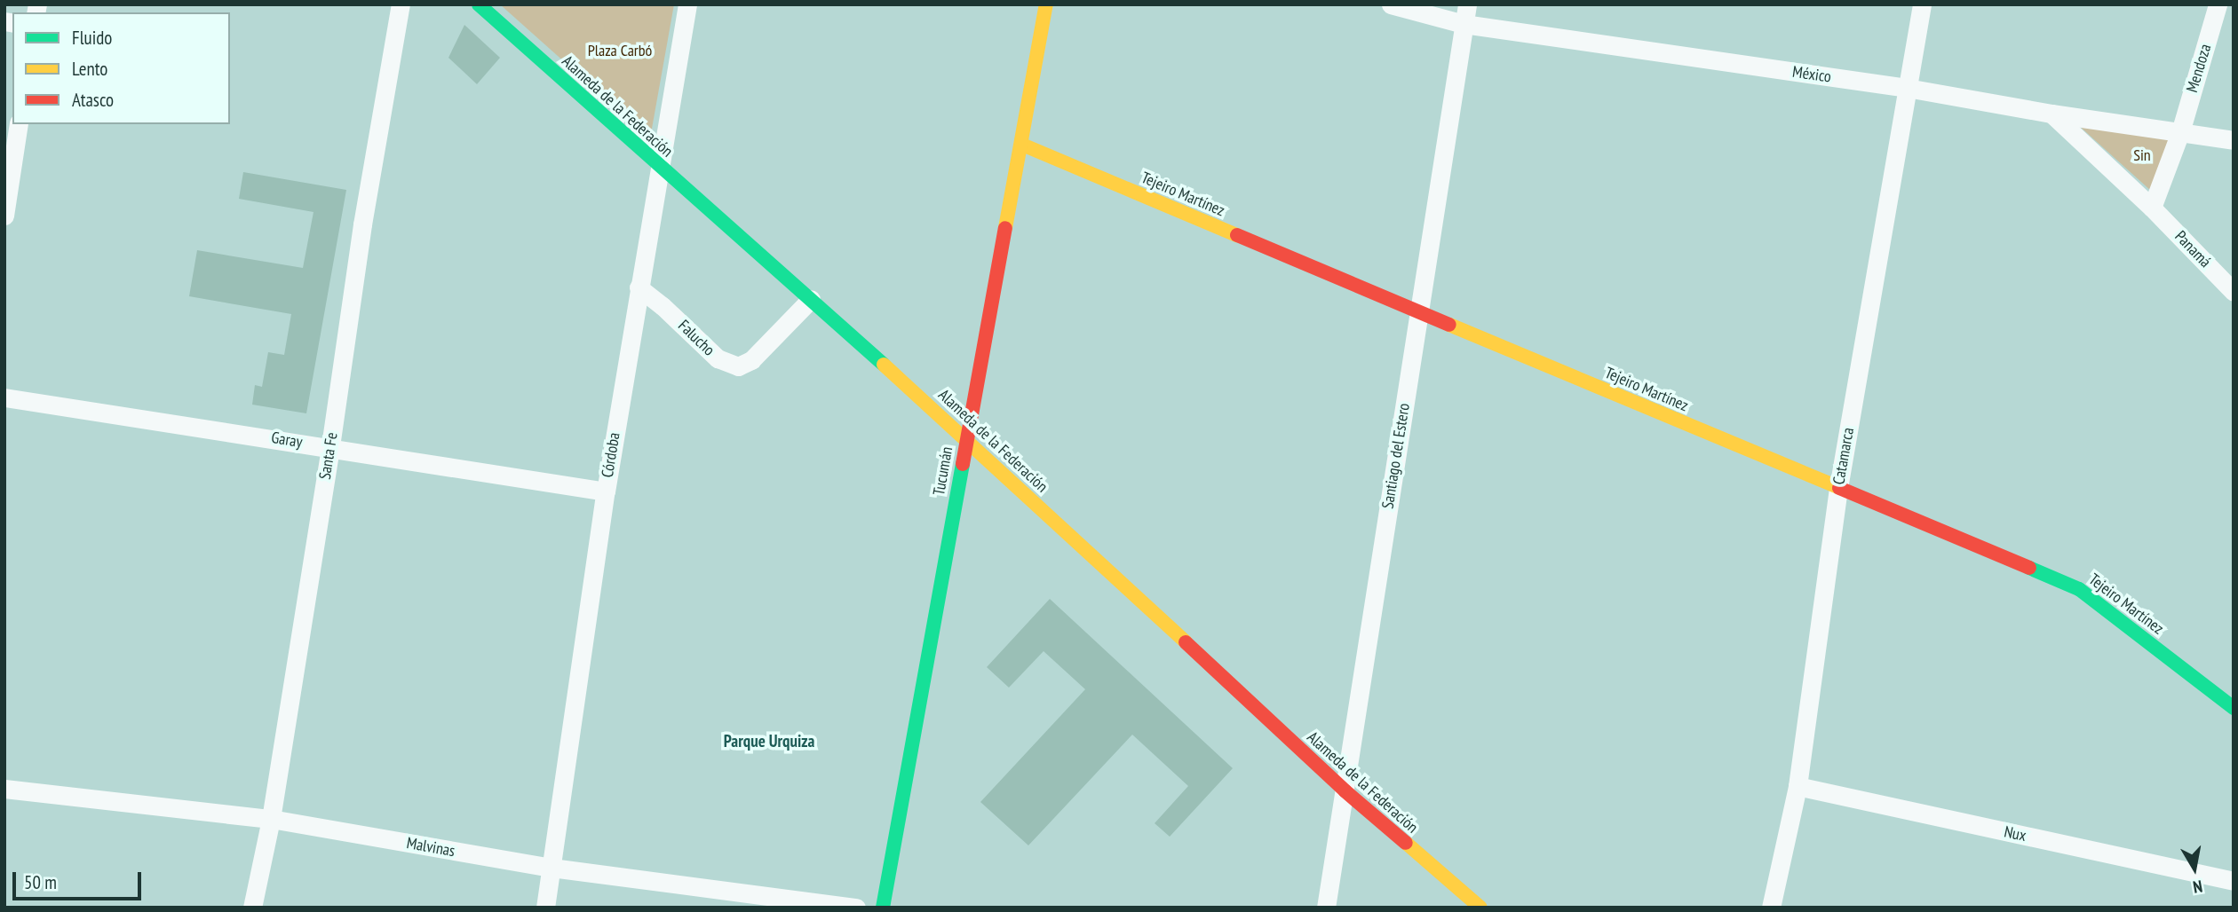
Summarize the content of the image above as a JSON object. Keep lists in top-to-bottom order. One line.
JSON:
{"streets":{"street":["Mendoza","México","Alameda de la Federación","Tejeiro Martínez","Panamá","Falucho","Garay","Córdoba","Santa Fe","Santiago del Estero","Catamarca","Tucumán","Nux","Malvinas"]},"crossings":[["Mendoza","México"],["Mendoza","Panamá"],["México","Panamá"],["México","Santiago del Estero"],["México","Catamarca"],["Alameda de la Federación","Falucho"],["Alameda de la Federación","Córdoba"],["Alameda de la Federación","Santiago del Estero"],["Alameda de la Federación","Tucumán"],["Tejeiro Martínez","Santiago del Estero"],["Tejeiro Martínez","Catamarca"],["Tejeiro Martínez","Tucumán"],["Falucho","Córdoba"],["Garay","Córdoba"],["Garay","Santa Fe"],["Córdoba","Malvinas"],["Santa Fe","Malvinas"],["Catamarca","Nux"]],"districts":["Parque Urquiza"],"parks":["Plaza Carbó","Sin"],"legend":["Fluido","Lento","Atasco"],"scale_bar":"50 m","north":"bottom"}
